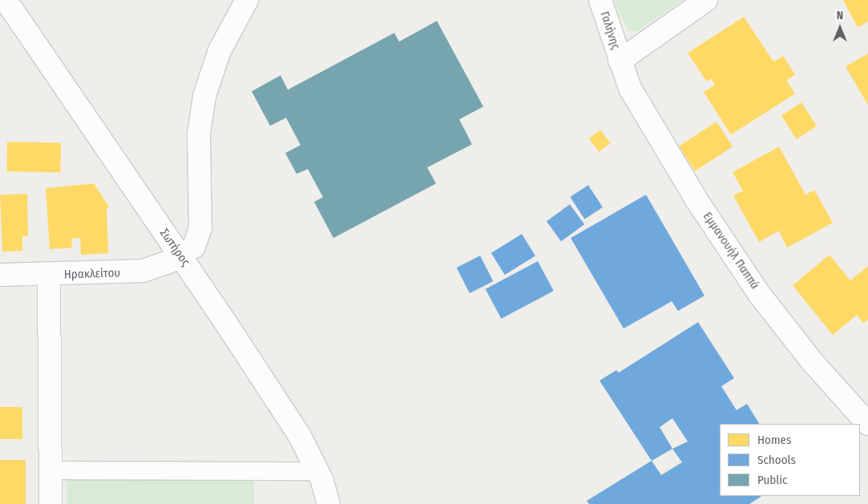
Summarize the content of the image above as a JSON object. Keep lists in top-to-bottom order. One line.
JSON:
{"streets":{"street":["Γαλήνης","Σωτήρος","Εμμανουήλ Παππά","Ηρακλείτου"]},"crossings":[["Γαλήνης","Εμμανουήλ Παππά"],["Σωτήρος","Ηρακλείτου"]],"legend":["Homes","Schools","Public"],"north":"top"}
